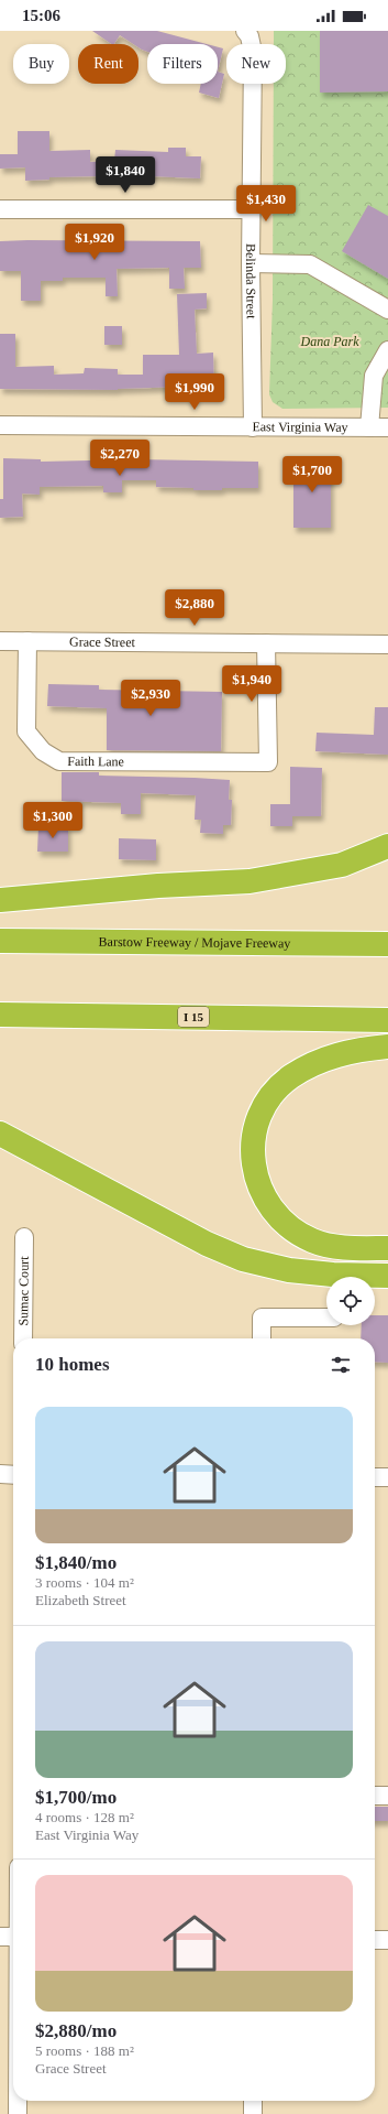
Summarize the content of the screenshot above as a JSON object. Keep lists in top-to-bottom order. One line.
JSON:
{"streets":{"highway":["Barstow Freeway / Mojave Freeway","I 15"],"street":["Belinda Street","East Virginia Way","Grace Street","Faith Lane","Sumac Court"]},"crossings":[["Belinda Street","East Virginia Way"],["Grace Street","Faith Lane"]],"parks":["Dana Park"],"page":{"status":"15:06","chip":["Buy","Rent","Filters","New"],"price":["$1,840","$1,430","$1,920","$1,990","$2,270","$1,700","$2,880","$1,940","$2,930","$1,300"],"heading":"10 homes","list":[{"name":"$1,840/mo","note":"3 rooms · 104 m² · Elizabeth Street"},{"name":"$1,700/mo","note":"4 rooms · 128 m² · East Virginia Way"},{"name":"$2,880/mo","note":"5 rooms · 188 m² · Grace Street"}]}}
